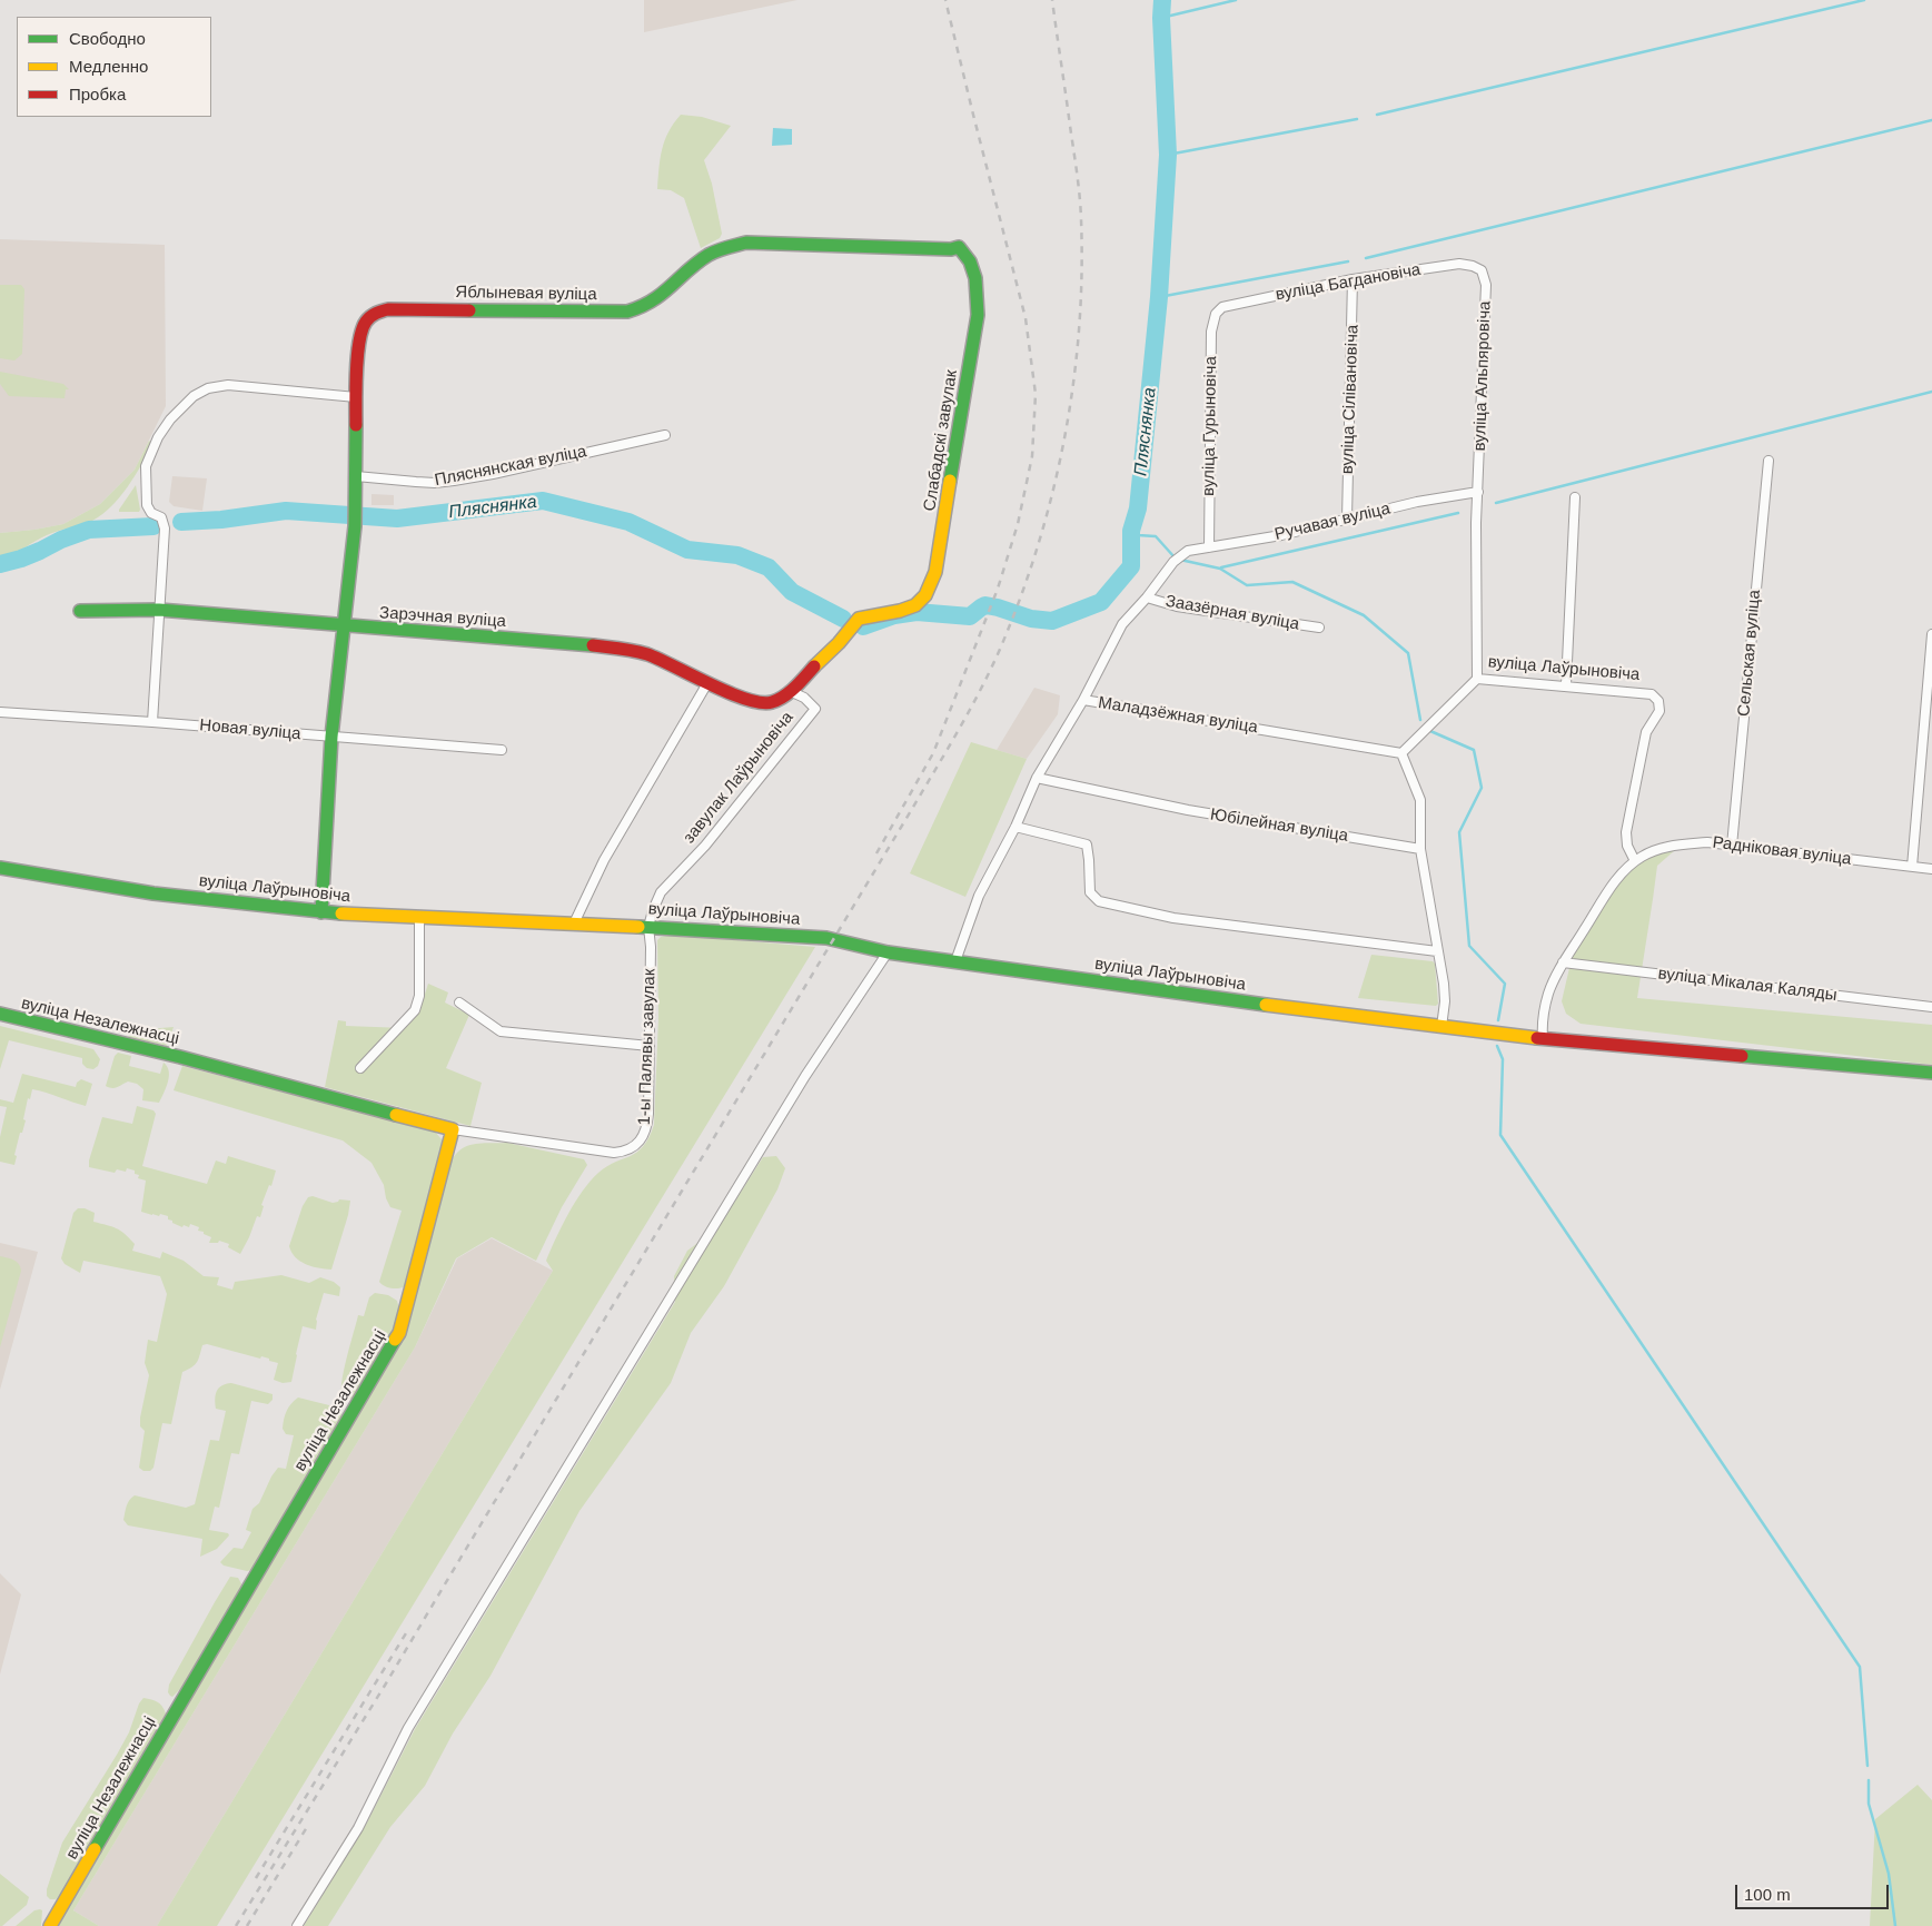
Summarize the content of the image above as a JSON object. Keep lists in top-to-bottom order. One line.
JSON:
{"streets":{"main road":["Яблыневая вуліца","Слабадскі завулак","Зарэчная вуліца","вуліца Лаўрыновіча","завулак Лаўрыновіча","вуліца Незалежнасці"],"street":["вуліца Багдановіча","вуліца Альпяровіча","вуліца Сілівановіча","вуліца Гурыновіча","Пляснянская вуліца","Ручавая вуліца","Заазёрная вуліца","Сельская вуліца","Маладзёжная вуліца","Новая вуліца","Юбілейная вуліца","Радніковая вуліца","вуліца Мікалая Каляды","1-ы Палявы завулак"]},"crossings":[["вуліца Багдановіча","вуліца Альпяровіча"],["вуліца Багдановіча","вуліца Сілівановіча"],["вуліца Багдановіча","вуліца Гурыновіча"],["Яблыневая вуліца","Слабадскі завулак"],["Яблыневая вуліца","Пляснянская вуліца"],["Яблыневая вуліца","Зарэчная вуліца"],["Яблыневая вуліца","вуліца Лаўрыновіча"],["Яблыневая вуліца","Новая вуліца"],["вуліца Альпяровіча","Ручавая вуліца"],["вуліца Альпяровіча","вуліца Лаўрыновіча"],["вуліца Сілівановіча","Ручавая вуліца"],["вуліца Гурыновіча","Ручавая вуліца"],["Слабадскі завулак","завулак Лаўрыновіча"],["Ручавая вуліца","Маладзёжная вуліца"],["Заазёрная вуліца","Маладзёжная вуліца"],["Зарэчная вуліца","завулак Лаўрыновіча"],["Сельская вуліца","Радніковая вуліца"],["вуліца Лаўрыновіча","Маладзёжная вуліца"],["вуліца Лаўрыновіча","завулак Лаўрыновіча"],["вуліца Лаўрыновіча","Радніковая вуліца"],["вуліца Лаўрыновіча","1-ы Палявы завулак"],["завулак Лаўрыновіча","1-ы Палявы завулак"],["вуліца Незалежнасці","1-ы Палявы завулак"]],"water":["Пляснянка"],"legend":["Свободно","Медленно","Пробка"],"scale_bar":"100 m"}
